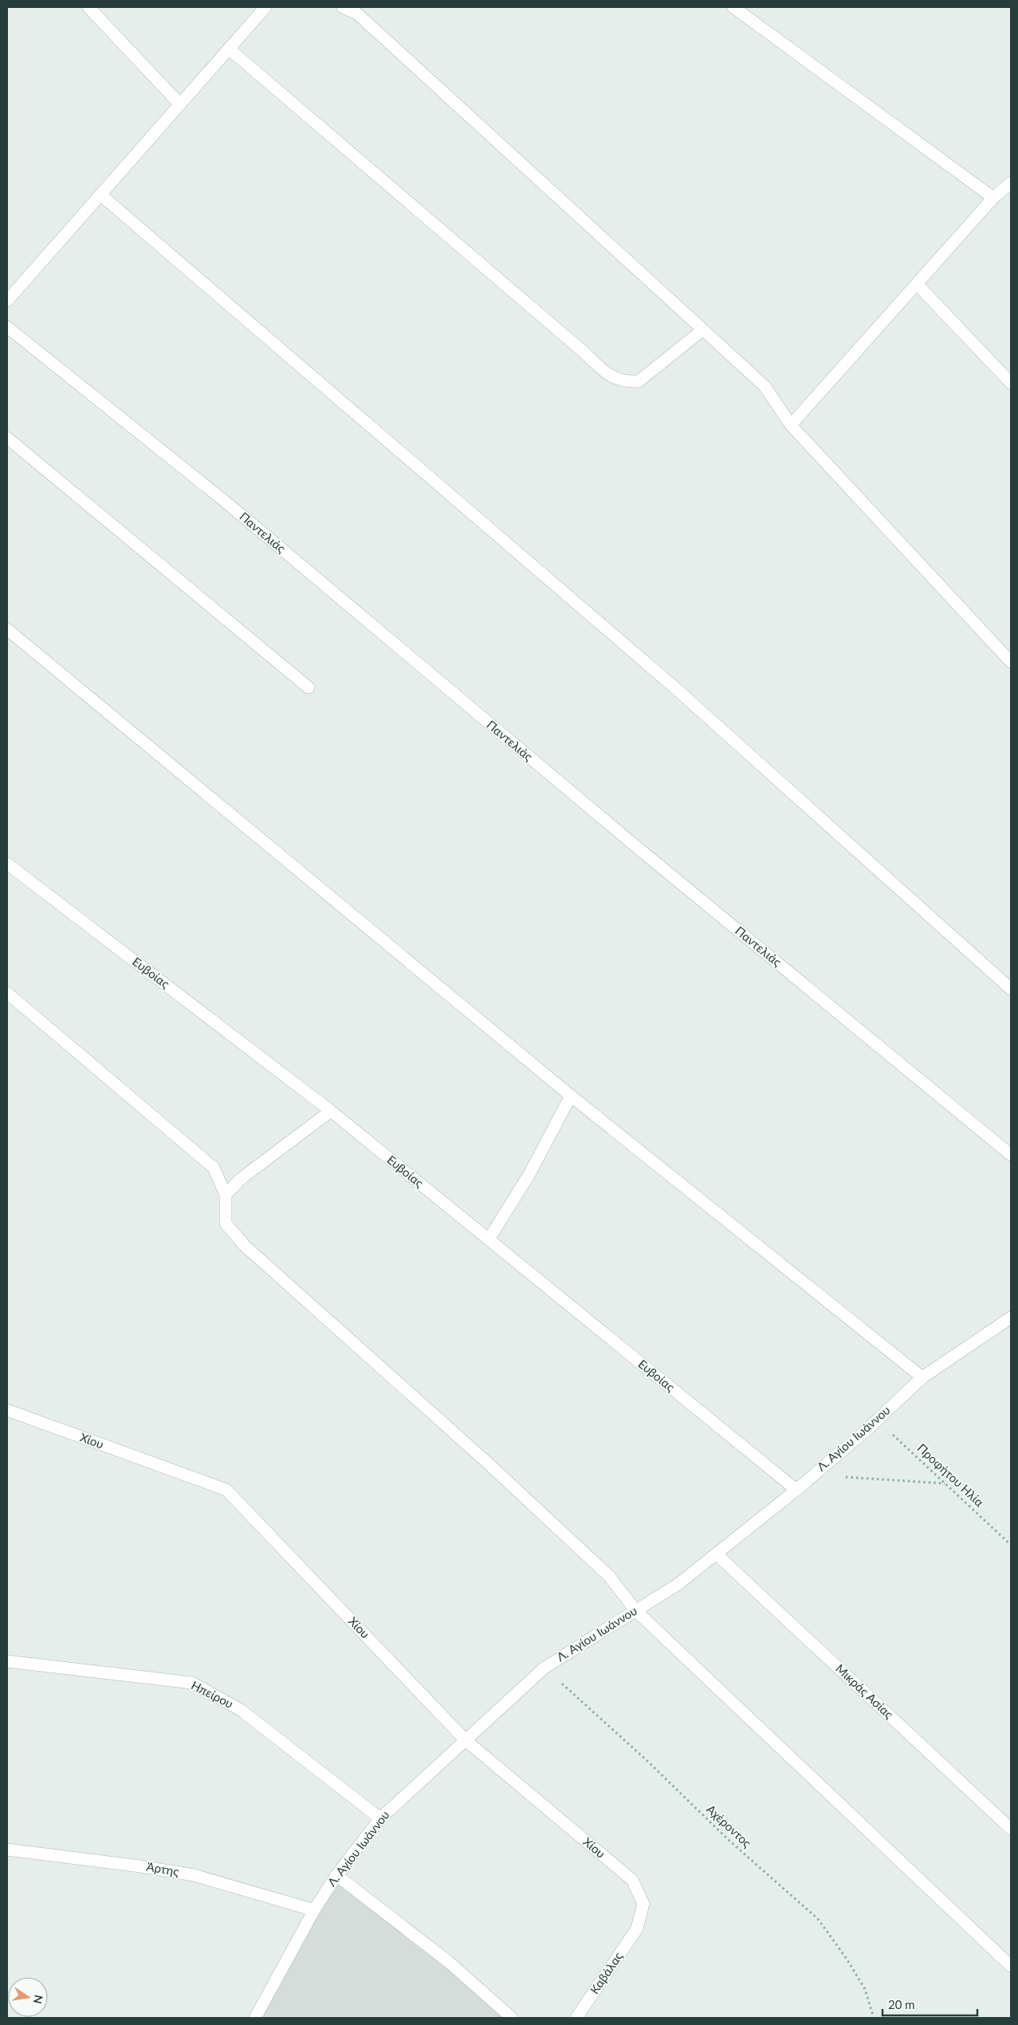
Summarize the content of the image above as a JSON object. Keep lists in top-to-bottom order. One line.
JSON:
{"streets":{"street":["Παντελιάς","Ευβοίας","Λ. Αγίου Ιωάννου","Χίου","Μικράς Ασίας","Ηπείρου","Άρτης","Καβάλας"],"path":["Προφήτου Ηλία","Αχέροντος"]},"crossings":[["Ευβοίας","Λ. Αγίου Ιωάννου"],["Λ. Αγίου Ιωάννου","Χίου"],["Λ. Αγίου Ιωάννου","Προφήτου Ηλία"],["Λ. Αγίου Ιωάννου","Μικράς Ασίας"],["Λ. Αγίου Ιωάννου","Ηπείρου"],["Λ. Αγίου Ιωάννου","Αχέροντος"],["Λ. Αγίου Ιωάννου","Άρτης"],["Χίου","Καβάλας"]],"scale_bar":"20 m","north":"right"}
